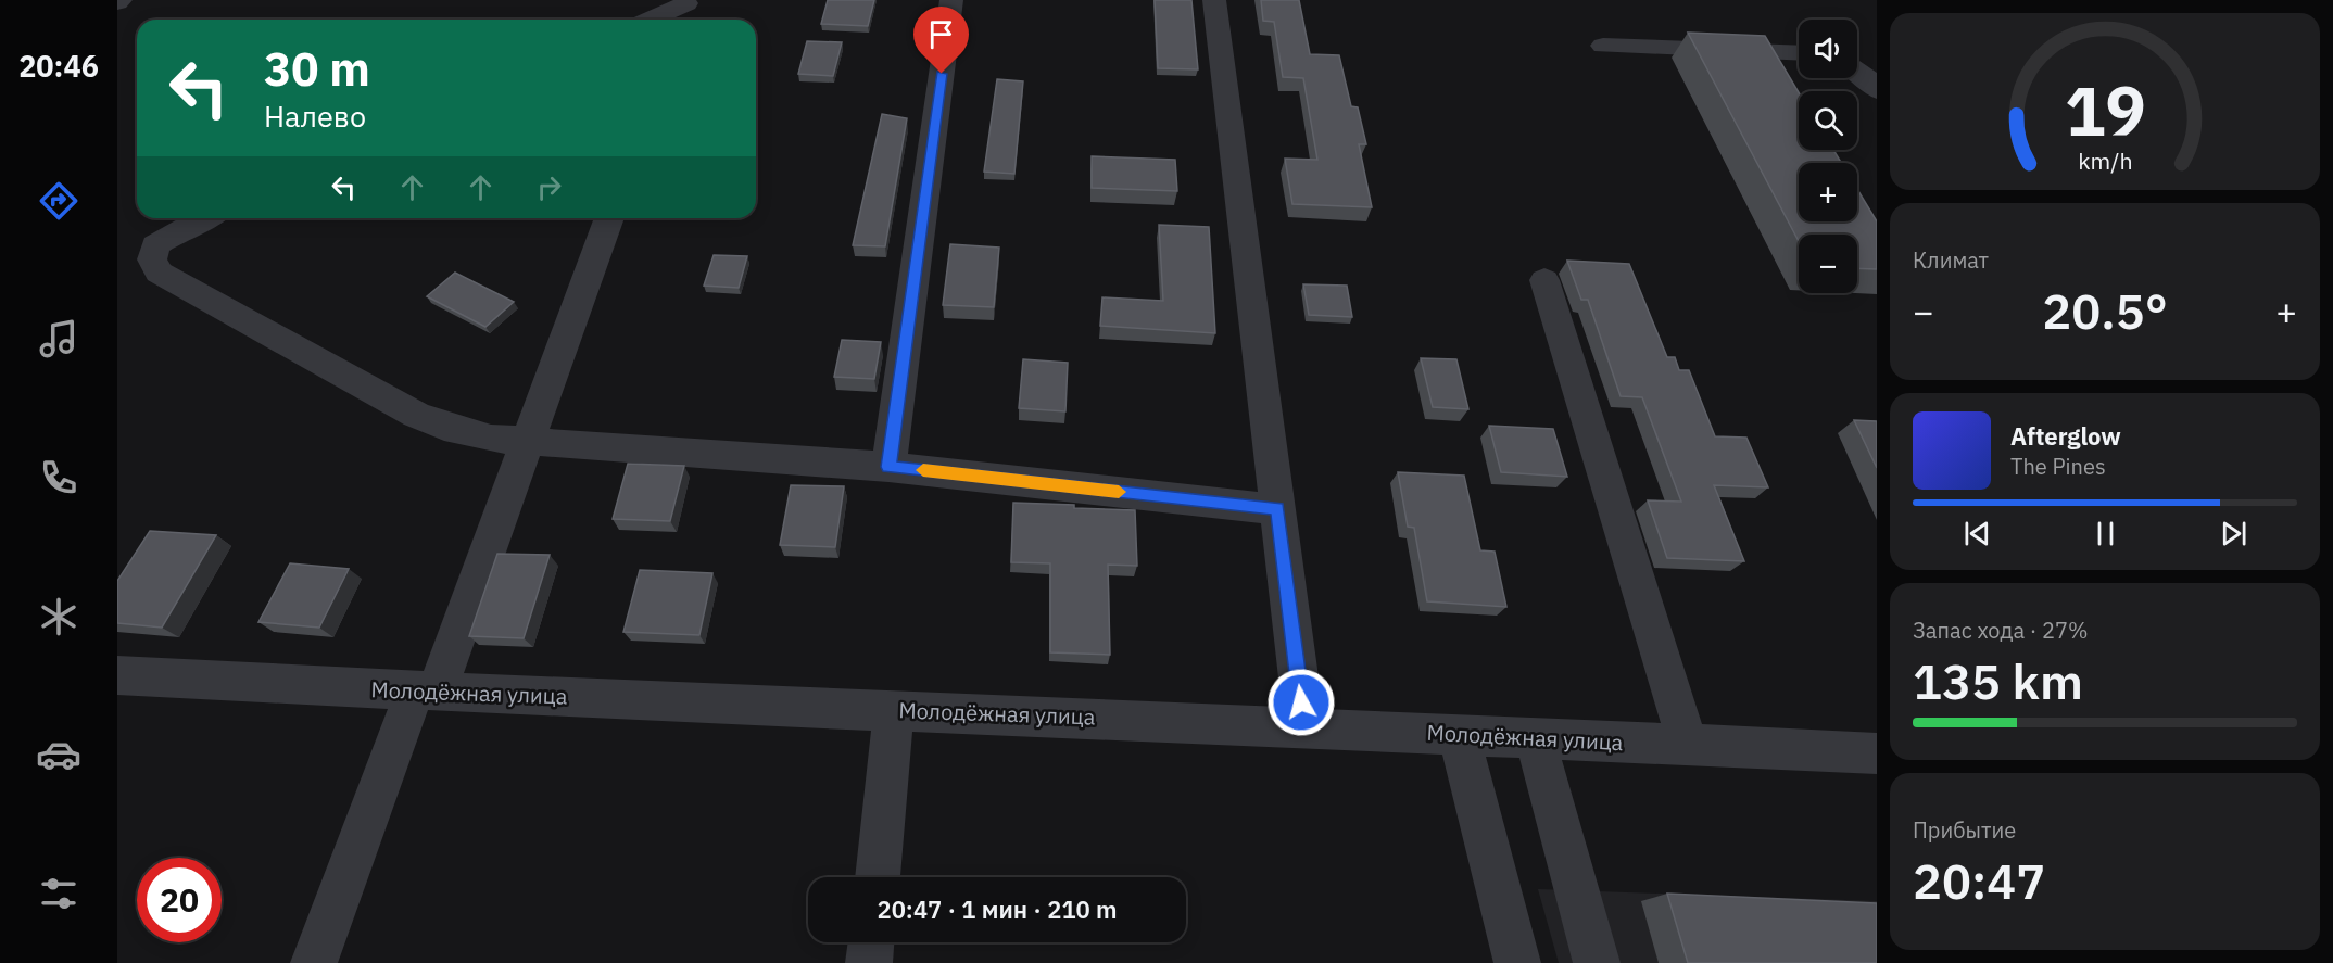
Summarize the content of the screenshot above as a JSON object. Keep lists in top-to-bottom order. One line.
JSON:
{"streets":{"street":["Молодёжная улица"]},"page":{"tabs":"20:46","map_buttons":["+","−"],"turn":["30 m","Налево"],"tile":["Климат",["Запас хода · 27%","135 km"],["Прибытие","20:47"]],"heat":["−","20.5°","+"],"song":["Afterglow","The Pines"],"limit":"20","trip":"20:47 · 1 мин · 210 m","gauge":["19","km/h"]}}
